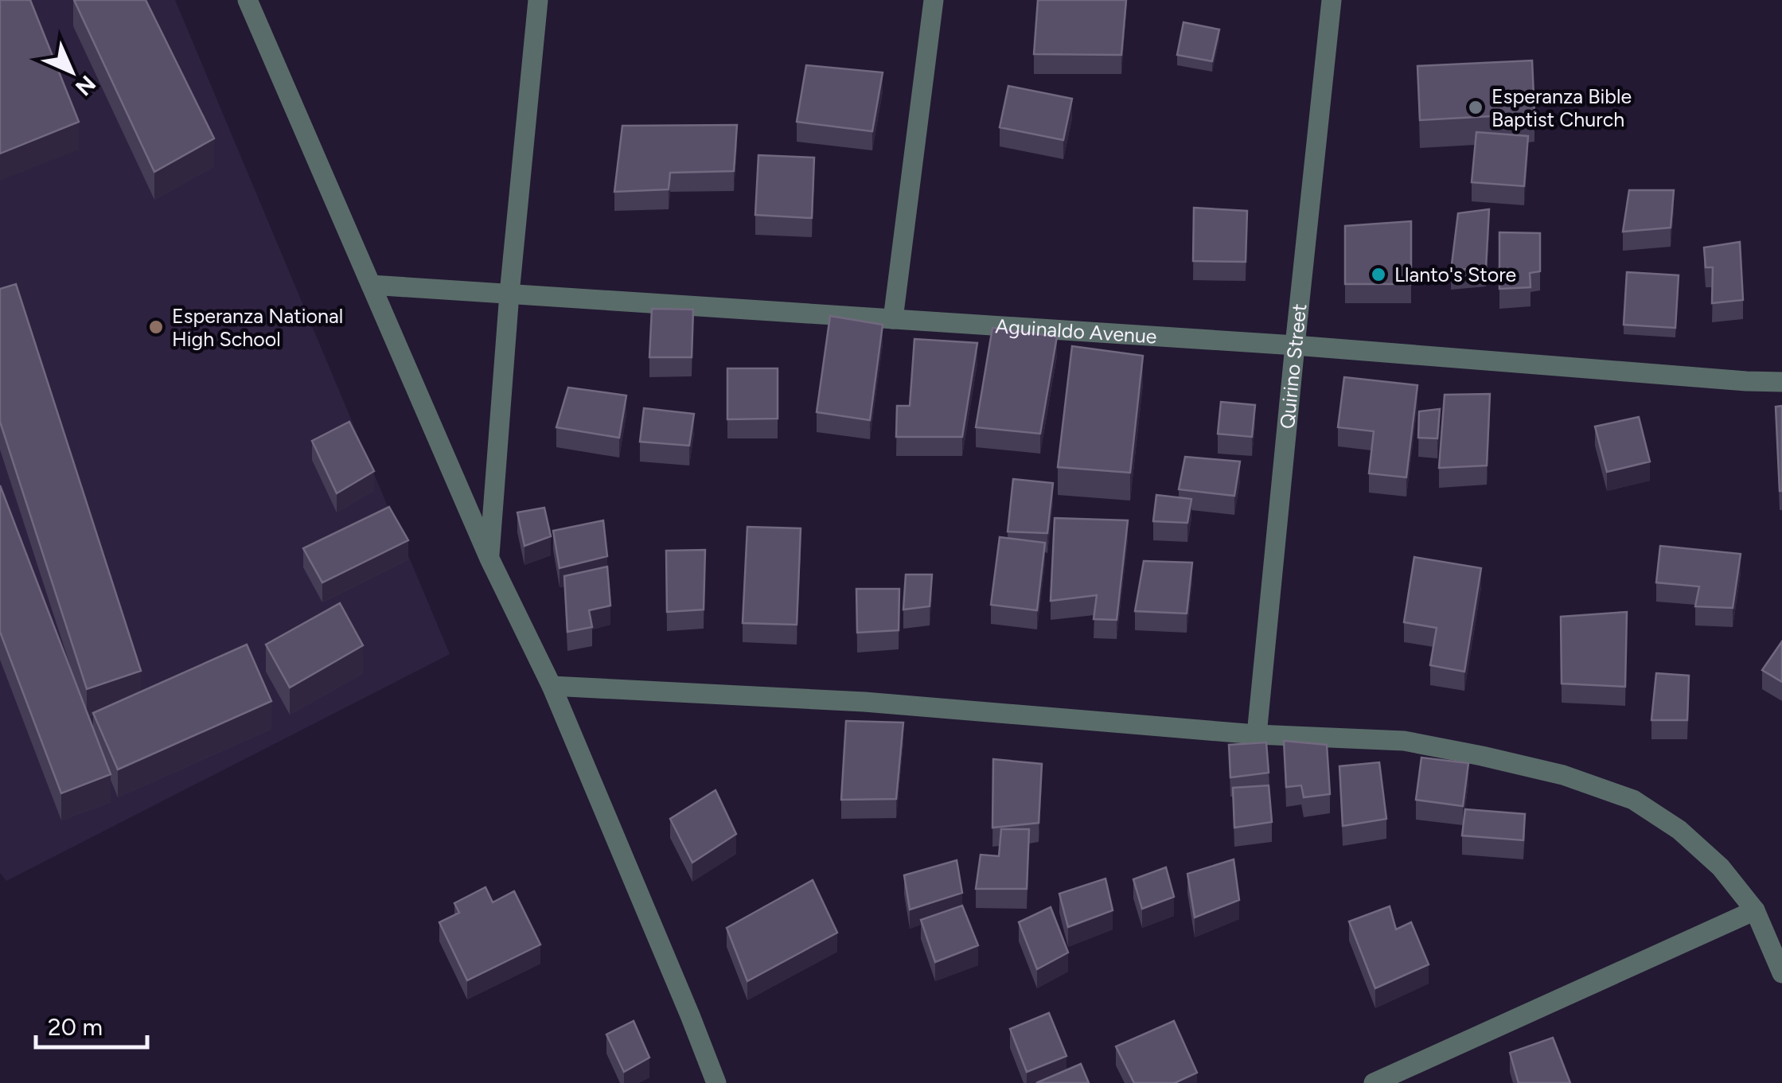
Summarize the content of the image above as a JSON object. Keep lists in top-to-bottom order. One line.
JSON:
{"streets":{"street":["Aguinaldo Avenue","Quirino Street"]},"crossings":[["Aguinaldo Avenue","Quirino Street"]],"places":["Esperanza Bible Baptist Church","Llanto's Store","Esperanza National High School"],"scale_bar":"20 m","north":"bottom right"}
